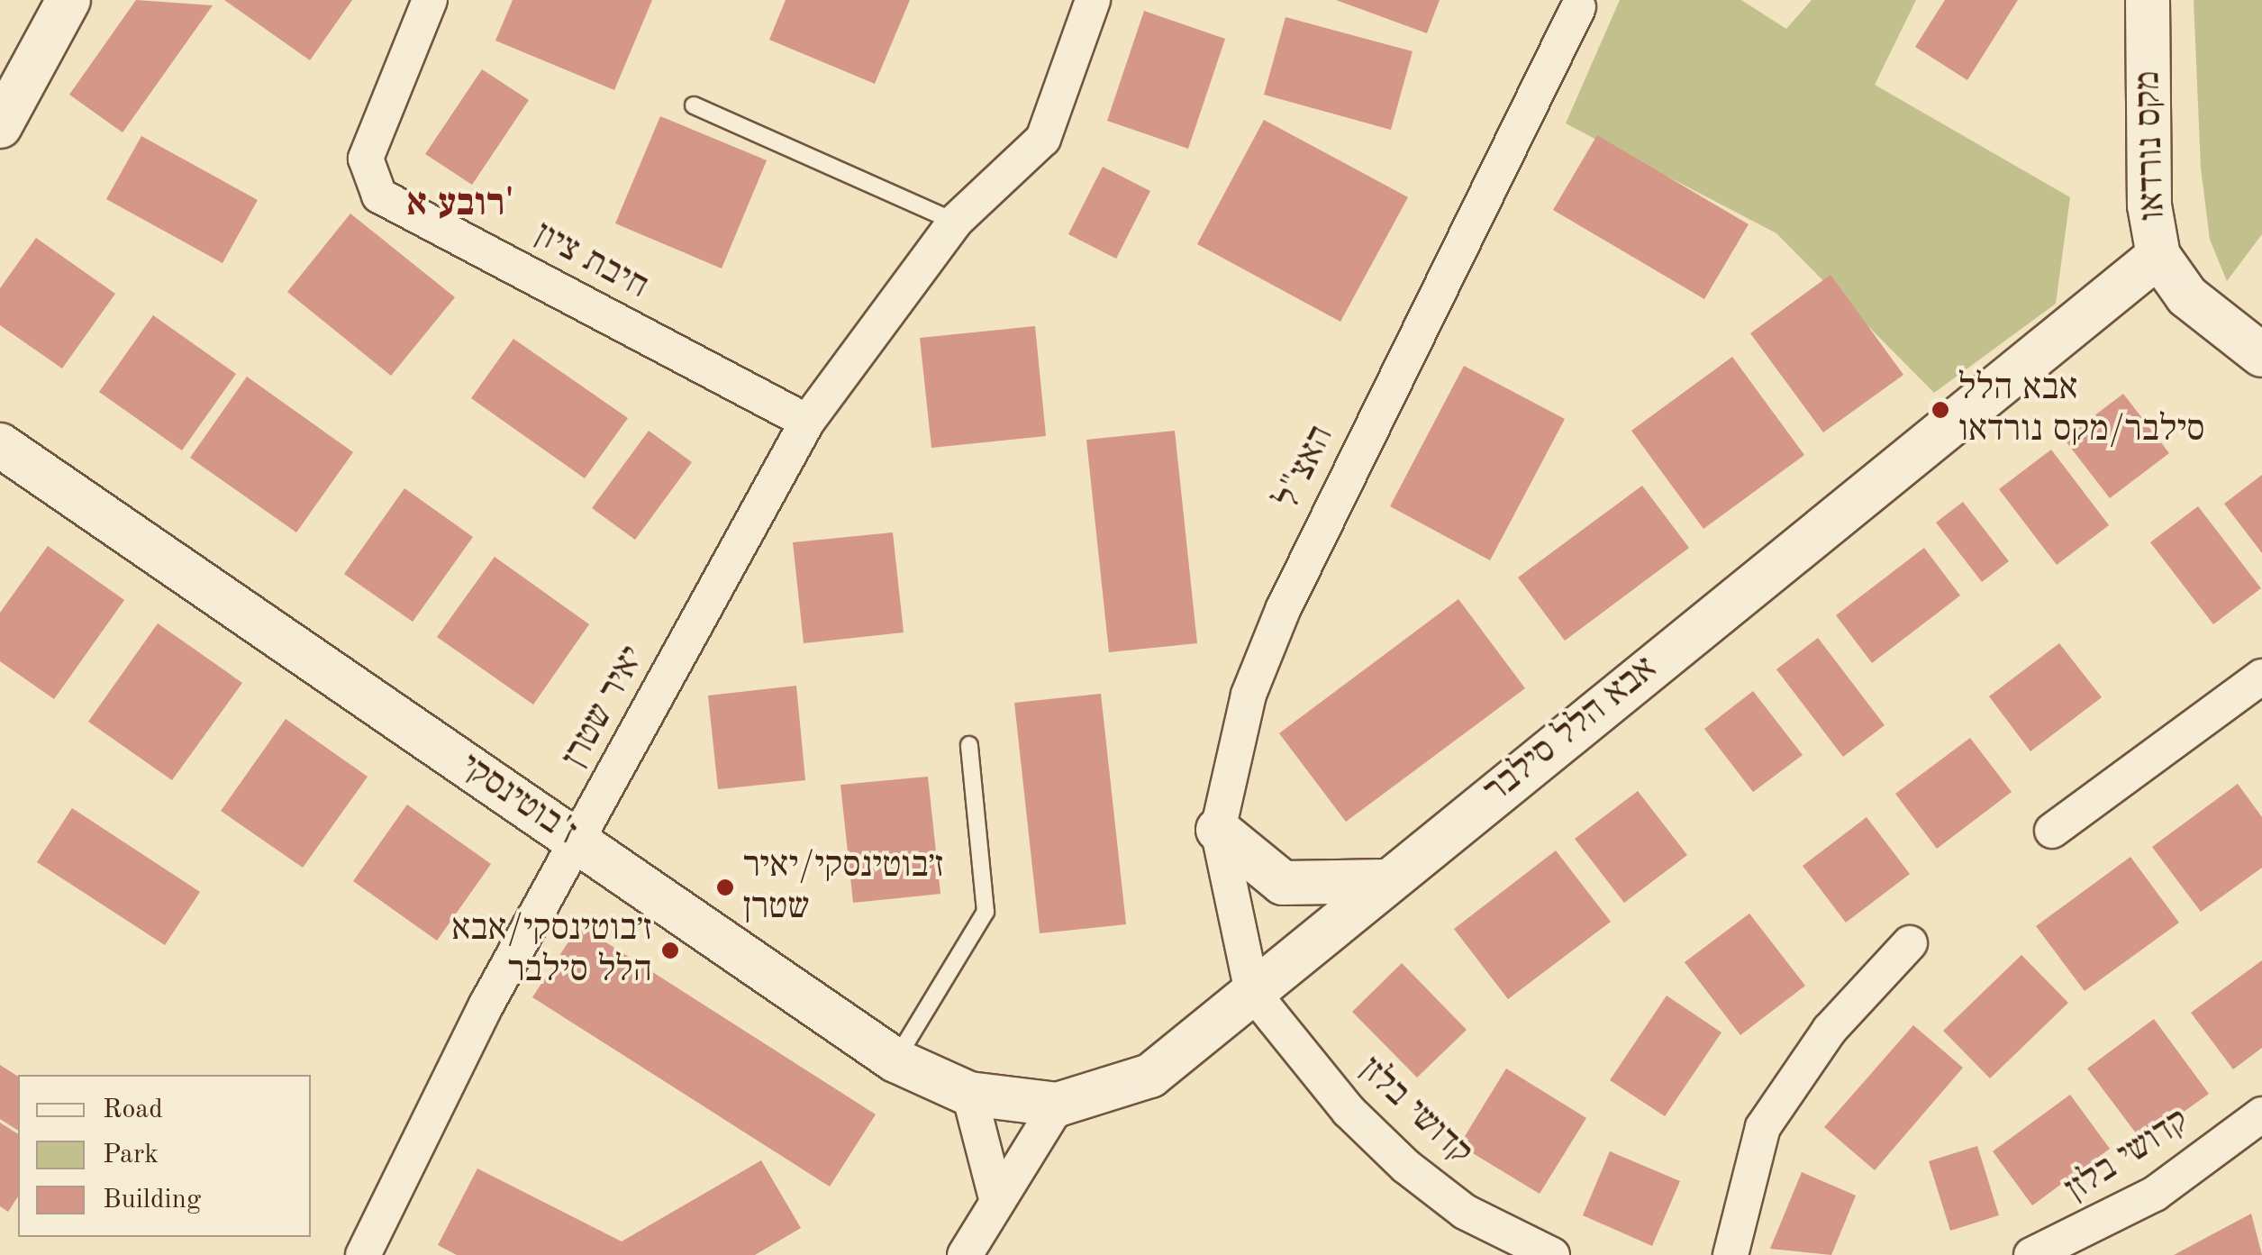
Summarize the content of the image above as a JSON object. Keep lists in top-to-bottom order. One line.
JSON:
{"streets":{"street":["מקס נורדאו","חיבת ציון","האצ\"ל","יאיר שטרן","אבא הלל סילבר","ז'בוטינסקי","קדושי בלזן"]},"crossings":[["מקס נורדאו","אבא הלל סילבר"],["חיבת ציון","יאיר שטרן"],["האצ\"ל","אבא הלל סילבר"],["האצ\"ל","קדושי בלזן"],["יאיר שטרן","ז'בוטינסקי"],["אבא הלל סילבר","ז'בוטינסקי"],["אבא הלל סילבר","קדושי בלזן"]],"districts":["רובע א'"],"places":["אבא הלל סילבר/מקס נורדאו","ז׳בוטינסקי/יאיר שטרן","ז׳בוטינסקי/אבא הלל סילבר"],"legend":["Road","Park","Building"]}
